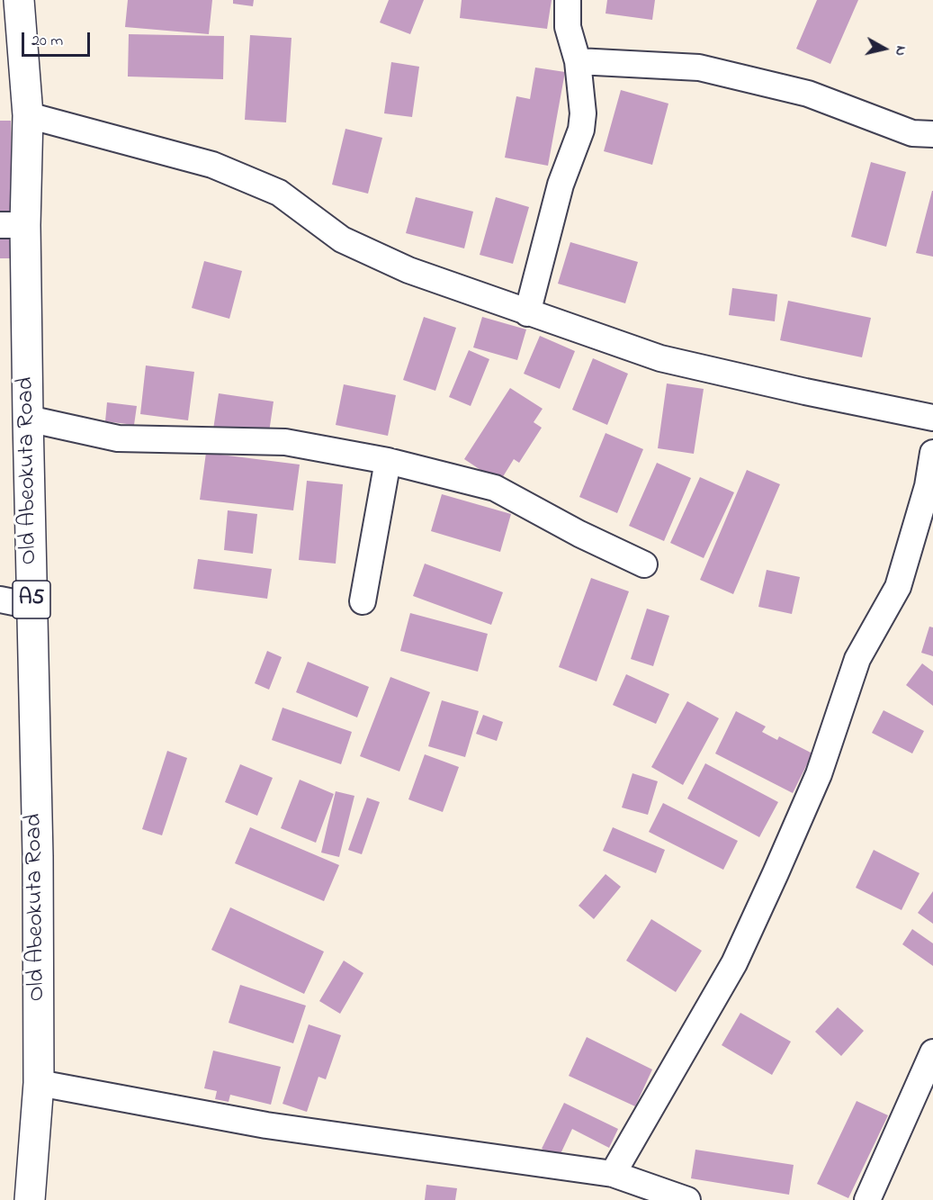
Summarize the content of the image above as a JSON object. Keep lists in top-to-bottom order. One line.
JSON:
{"streets":{"highway":["Old Abeokuta Road","A5"]},"scale_bar":"20 m","north":"right"}
